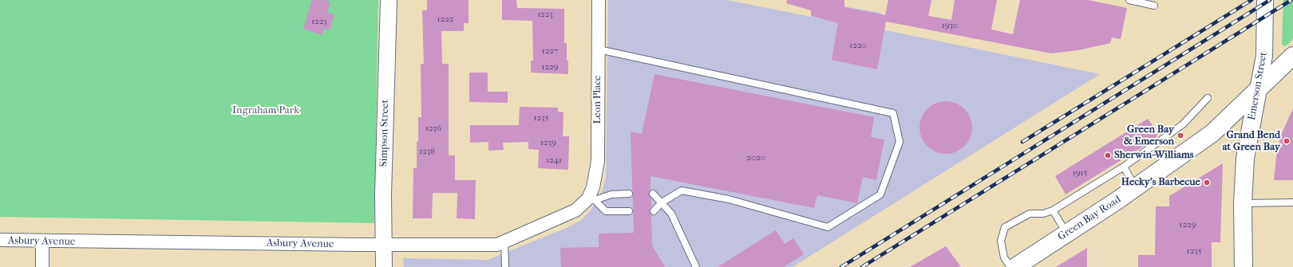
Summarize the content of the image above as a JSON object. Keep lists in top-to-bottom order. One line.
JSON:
{"streets":{"main road":["Emerson Street","Green Bay Road"],"street":["Leon Place","Simpson Street","Asbury Avenue"]},"crossings":[["Emerson Street","Green Bay Road"],["Leon Place","Asbury Avenue"],["Simpson Street","Asbury Avenue"]],"parks":["Ingraham Park"],"places":["Green Bay & Emerson","Grand Bend at Green Bay","Sherwin-Williams","Hecky's Barbecue"],"house_numbers":["1223","1222","1223","1930","1220","1227","1229","1235","1236","1239","1238","2020","1241","1915","1229","1235"]}
